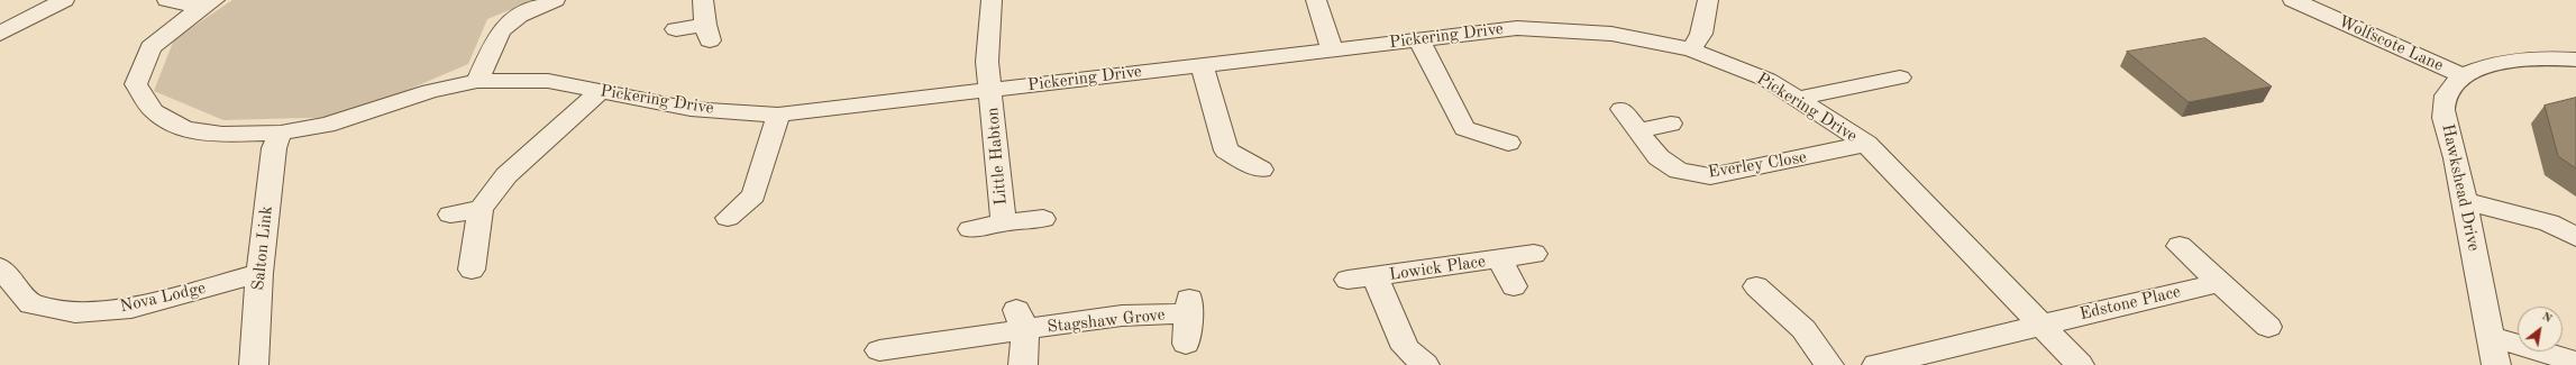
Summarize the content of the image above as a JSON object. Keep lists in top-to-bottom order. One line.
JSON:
{"streets":{"street":["Pickering Drive","Wolfscote Lane","Little Habton","Everley Close","Hawkshead Drive","Salton Link","Lowick Place","Nova Lodge","Edstone Place","Stagshaw Grove"]},"crossings":[["Pickering Drive","Little Habton"],["Pickering Drive","Everley Close"],["Pickering Drive","Salton Link"],["Pickering Drive","Edstone Place"],["Wolfscote Lane","Hawkshead Drive"],["Salton Link","Nova Lodge"]],"north":"top right"}
